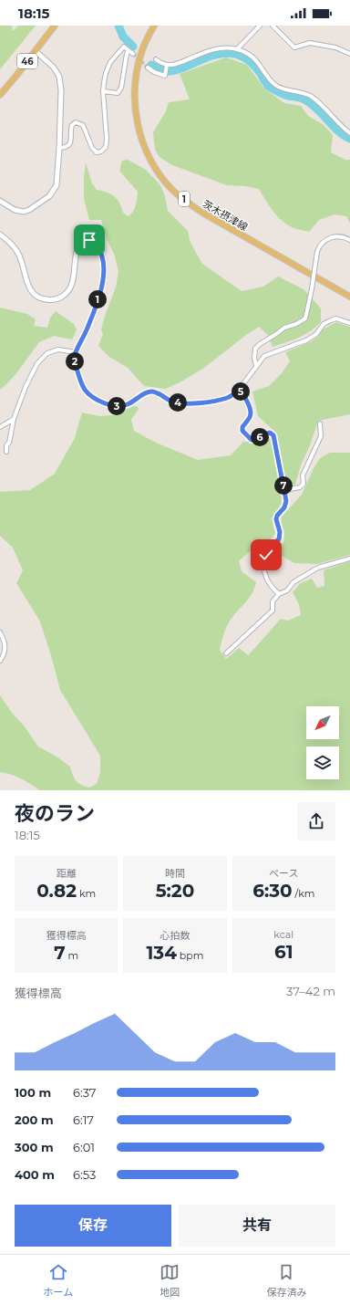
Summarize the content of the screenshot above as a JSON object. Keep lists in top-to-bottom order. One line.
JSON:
{"streets":{"main road":["46","1","茨木摂津線"]},"north":"bottom left","page":{"status":"18:15","pins":["1","2","5","4","3","6","7"],"heading":["夜のラン","18:15"],"stats":[["距離","0.82 km"],["時間","5:20"],["ペース","6:30 /km"],["獲得標高","7 m"],["心拍数","134 bpm"],["kcal","61"]],"chart":["獲得標高","37–42 m"],"list":[{"name":"100 m","note":"6:37"},{"name":"200 m","note":"6:17"},{"name":"300 m","note":"6:01"},{"name":"400 m","note":"6:53"}],"buttons":["保存","共有"],"tabs":["ホーム","地図","保存済み"]}}
